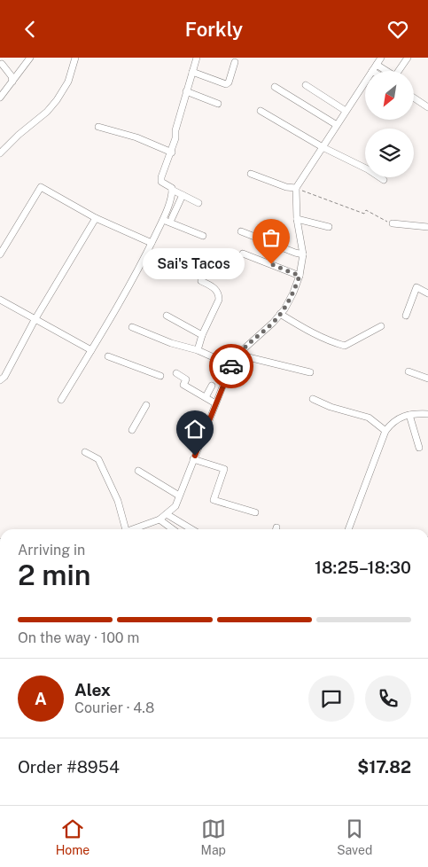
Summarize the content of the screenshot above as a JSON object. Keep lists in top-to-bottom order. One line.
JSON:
{"places":["Sai's Tacos"],"north":"bottom left","page":{"header":"Forkly","bubble":"Sai's Tacos","heading":["2 min","Arriving in","18:25–18:30"],"panel":["Alex","Courier · 4.8","Order #8954","$17.82"],"bar":"On the way · 100 m","round":"A","tabs":["Home","Map","Saved"]}}
